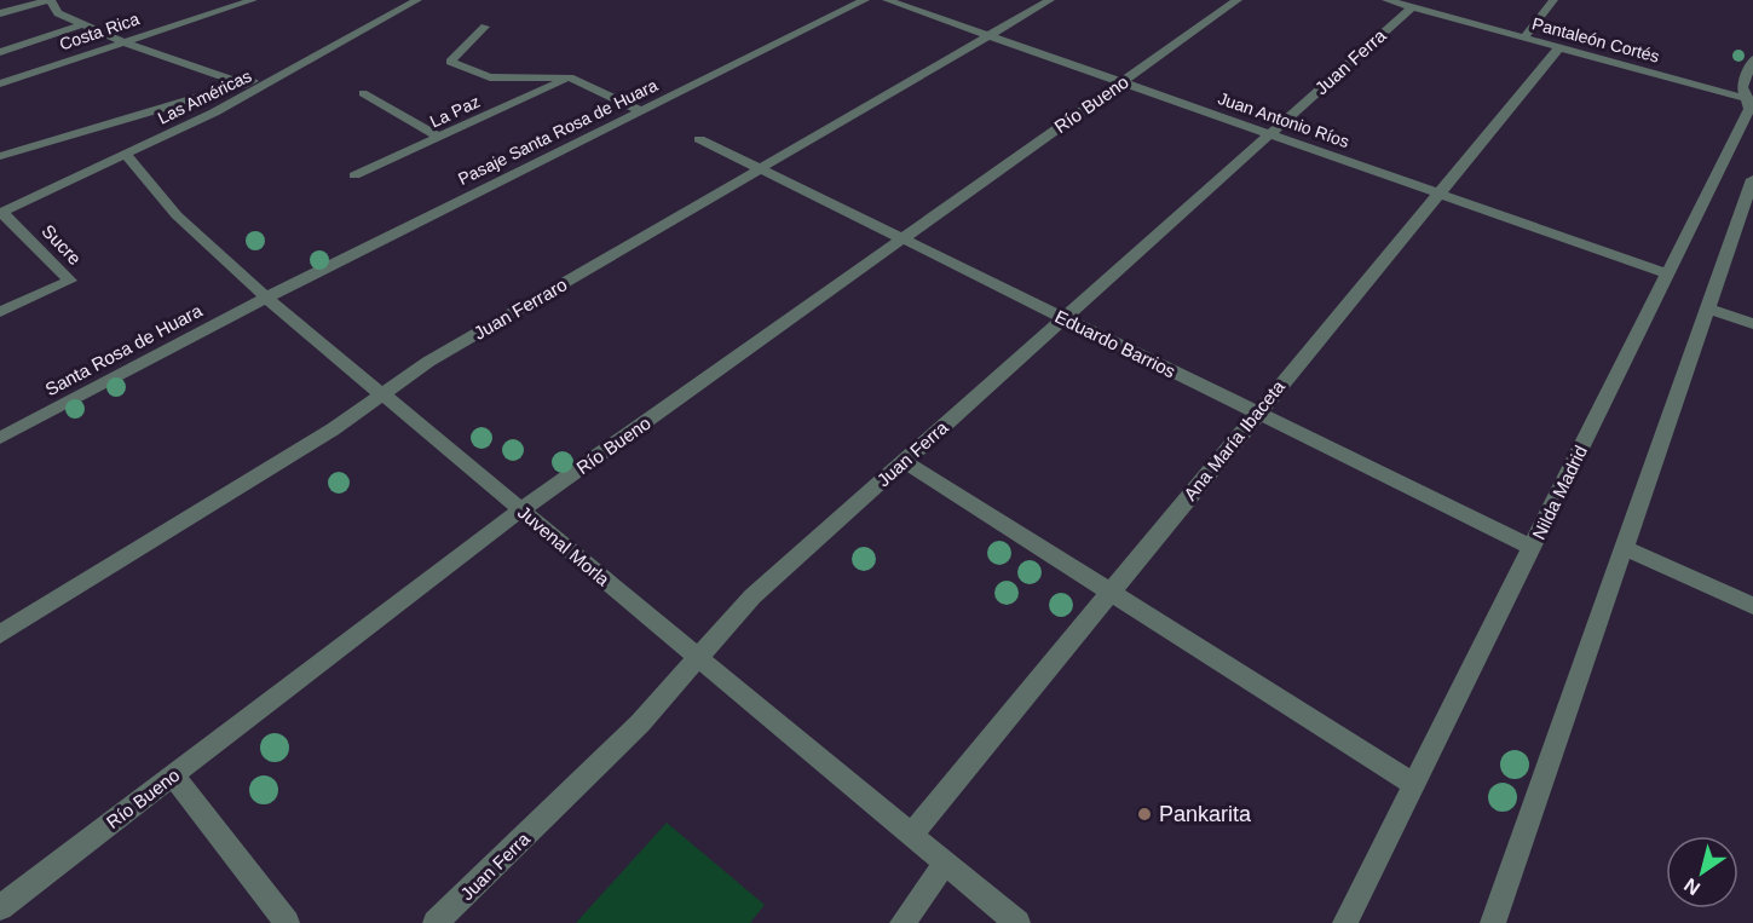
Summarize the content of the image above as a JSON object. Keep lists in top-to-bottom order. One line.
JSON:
{"streets":{"street":["Costa Rica","Pantaleón Cortés","Juan Ferra","Las Américas","Río Bueno","La Paz","Juan Antonio Ríos","Pasaje Santa Rosa de Huara","Sucre","Juan Ferraro","Eduardo Barrios","Santa Rosa de Huara","Ana María Ibaceta","Nilda Madrid","Juvenal Morla"]},"crossings":[["Pantaleón Cortés","Juan Ferra"],["Pantaleón Cortés","Ana María Ibaceta"],["Pantaleón Cortés","Nilda Madrid"],["Juan Ferra","Juan Antonio Ríos"],["Juan Ferra","Eduardo Barrios"],["Juan Ferra","Juvenal Morla"],["Las Américas","Sucre"],["Las Américas","Juvenal Morla"],["Río Bueno","Juan Antonio Ríos"],["Río Bueno","Eduardo Barrios"],["Río Bueno","Juvenal Morla"],["Juan Antonio Ríos","Juan Ferraro"],["Juan Antonio Ríos","Ana María Ibaceta"],["Juan Antonio Ríos","Nilda Madrid"],["Pasaje Santa Rosa de Huara","Santa Rosa de Huara"],["Pasaje Santa Rosa de Huara","Juvenal Morla"],["Juan Ferraro","Eduardo Barrios"],["Juan Ferraro","Juvenal Morla"],["Eduardo Barrios","Ana María Ibaceta"],["Eduardo Barrios","Nilda Madrid"],["Santa Rosa de Huara","Juvenal Morla"],["Ana María Ibaceta","Juvenal Morla"]],"places":["Pankarita"],"north":"bottom left"}
